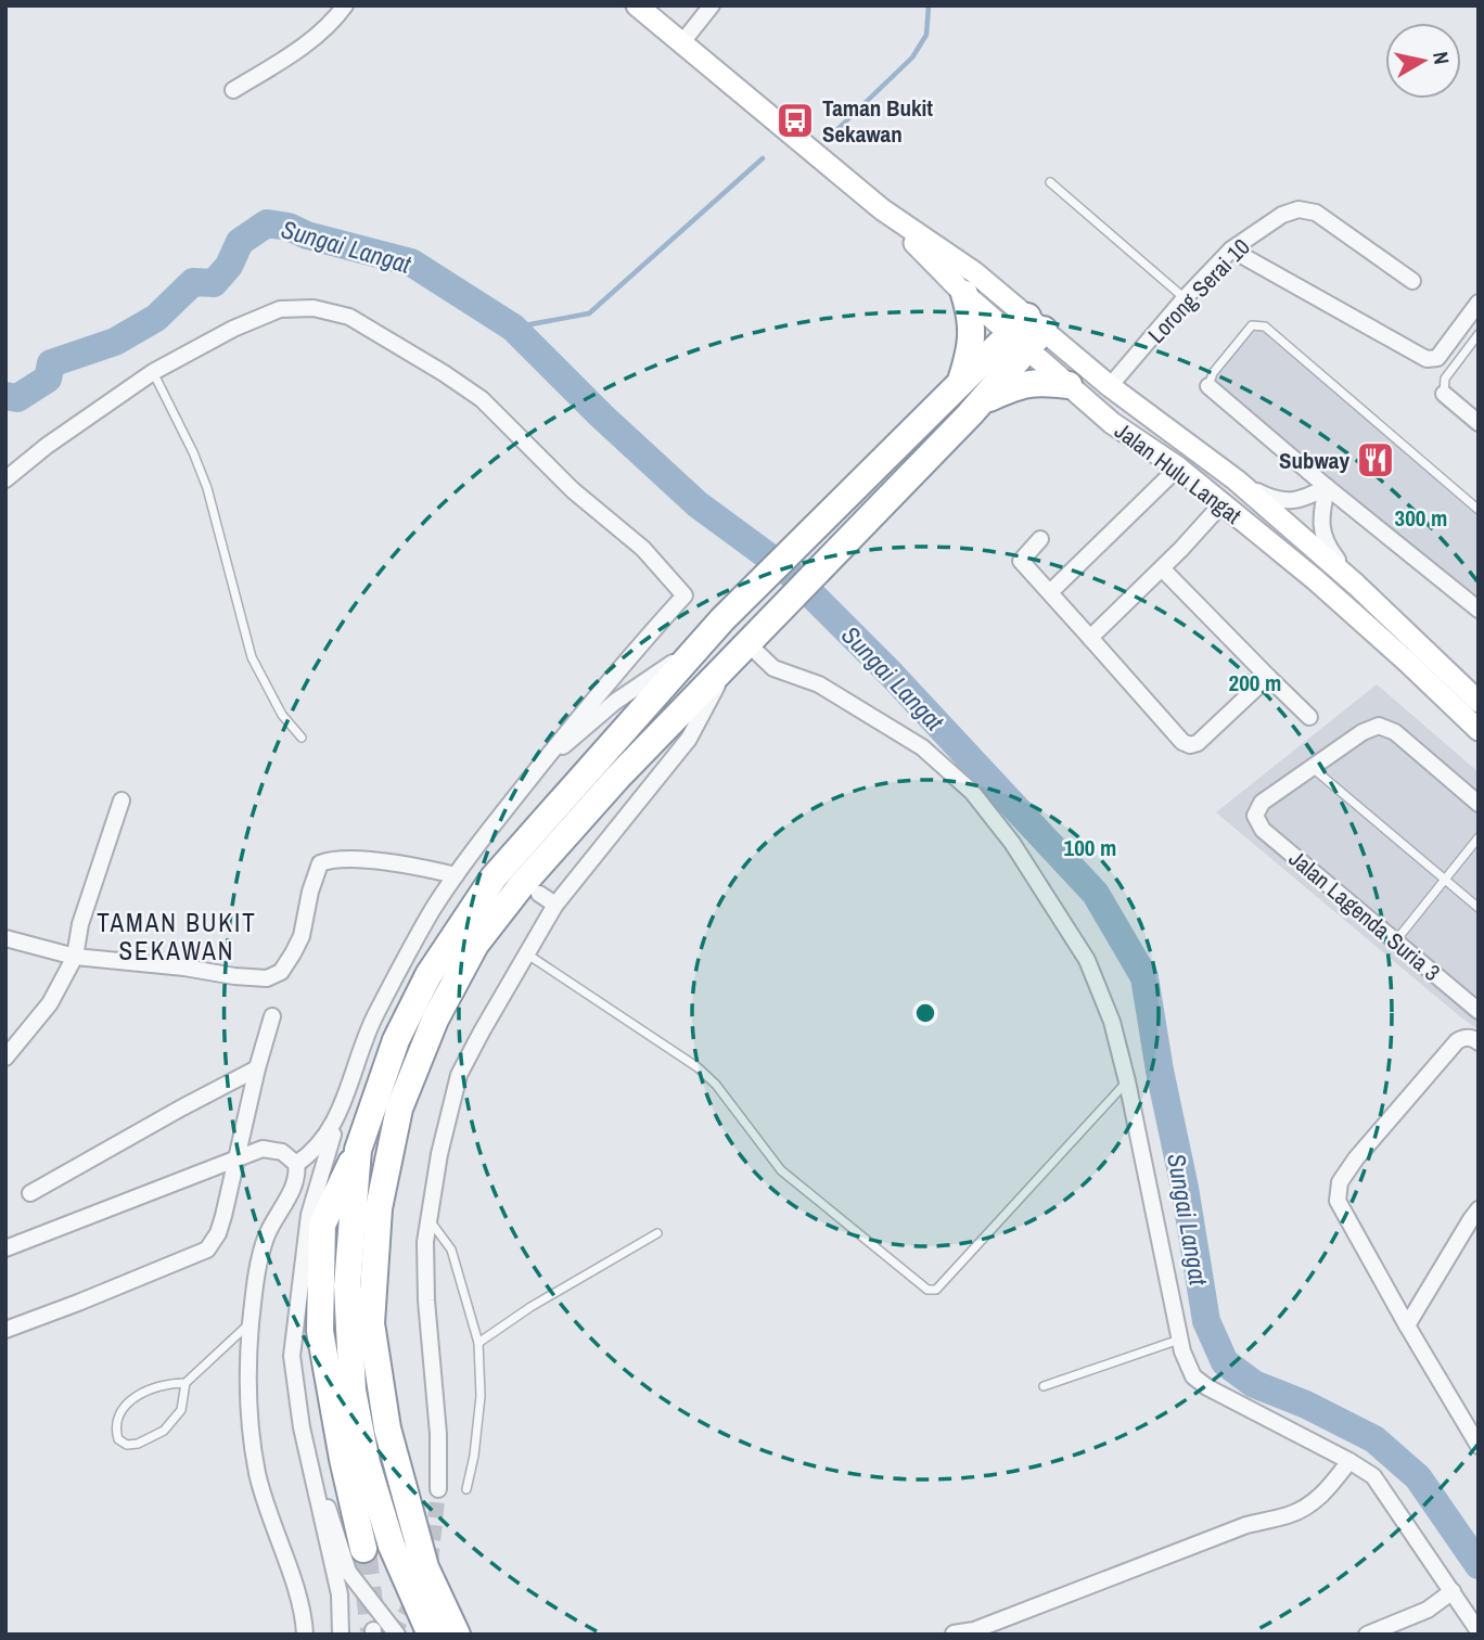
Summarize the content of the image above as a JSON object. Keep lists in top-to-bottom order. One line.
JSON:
{"streets":{"main road":["Jalan Hulu Langat"],"street":["Lorong Serai 10","Jalan Lagenda Suria 3"]},"crossings":[["Lorong Serai 10","Jalan Hulu Langat"]],"districts":["TAMAN BUKIT SEKAWAN"],"water":["Sungai Langat"],"places":{"bus stop":["Taman Bukit Sekawan"],"restaurant":["Subway"]},"north":"right","rings":["300 m","200 m","100 m"]}
